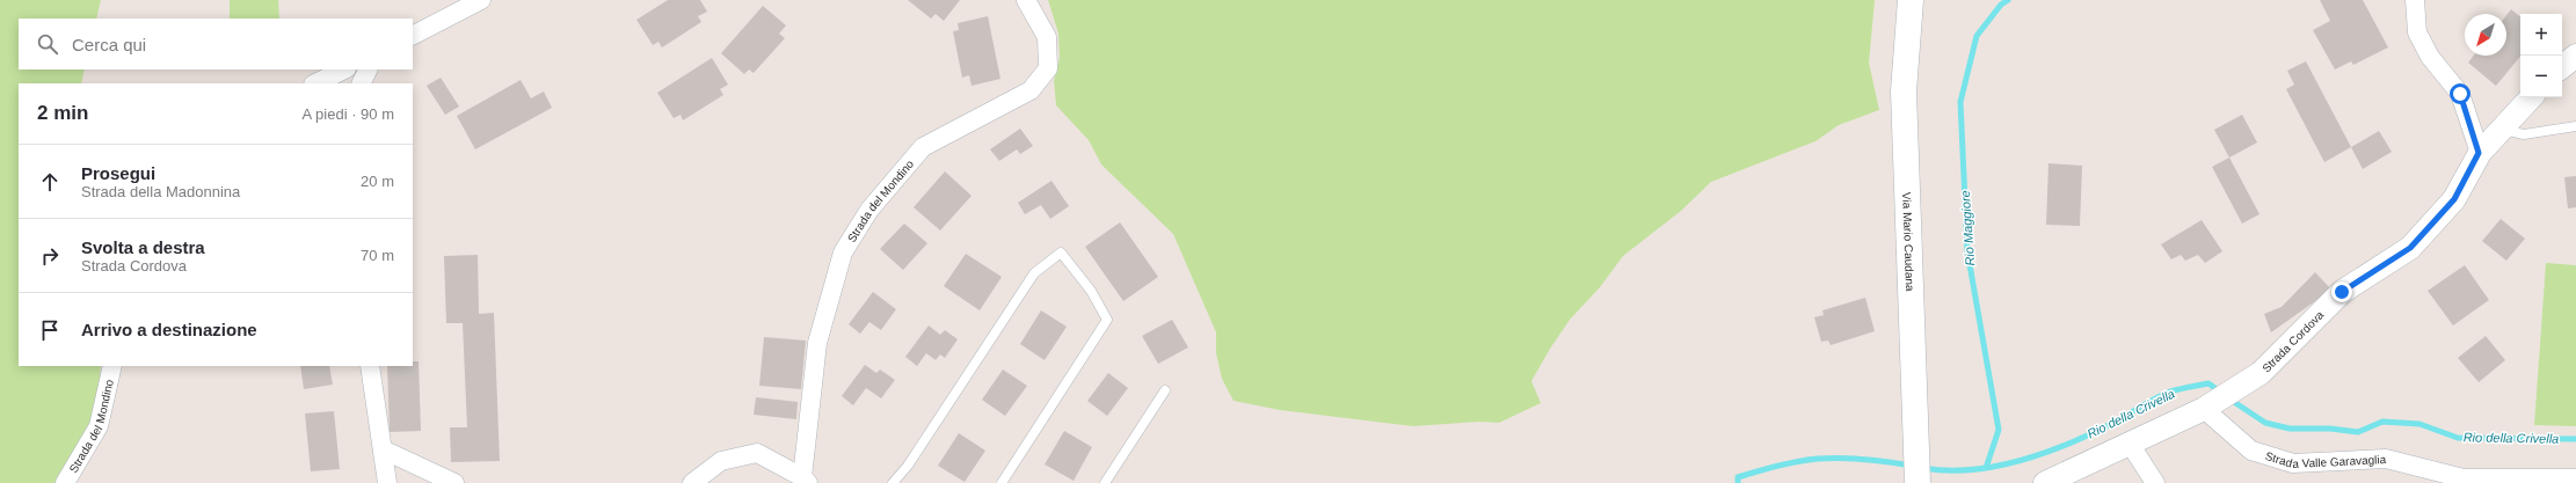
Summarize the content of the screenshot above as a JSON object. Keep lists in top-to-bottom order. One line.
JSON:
{"streets":{"main road":["Via Mario Caudana"],"street":["Strada del Mondino","Strada Cordova","Strada Valle Garavaglia"]},"crossings":[["Strada Cordova","Strada Valle Garavaglia"]],"water":["Rio Maggiore","Rio della Crivella"],"north":"bottom left","page":{"map_buttons":["+","−"],"search":"Cerca qui","heading":["2 min","A piedi · 90 m"],"list":[["Prosegui","Strada della Madonnina","20 m"],["Svolta a destra","Strada Cordova","70 m"],"Arrivo a destinazione"]}}
